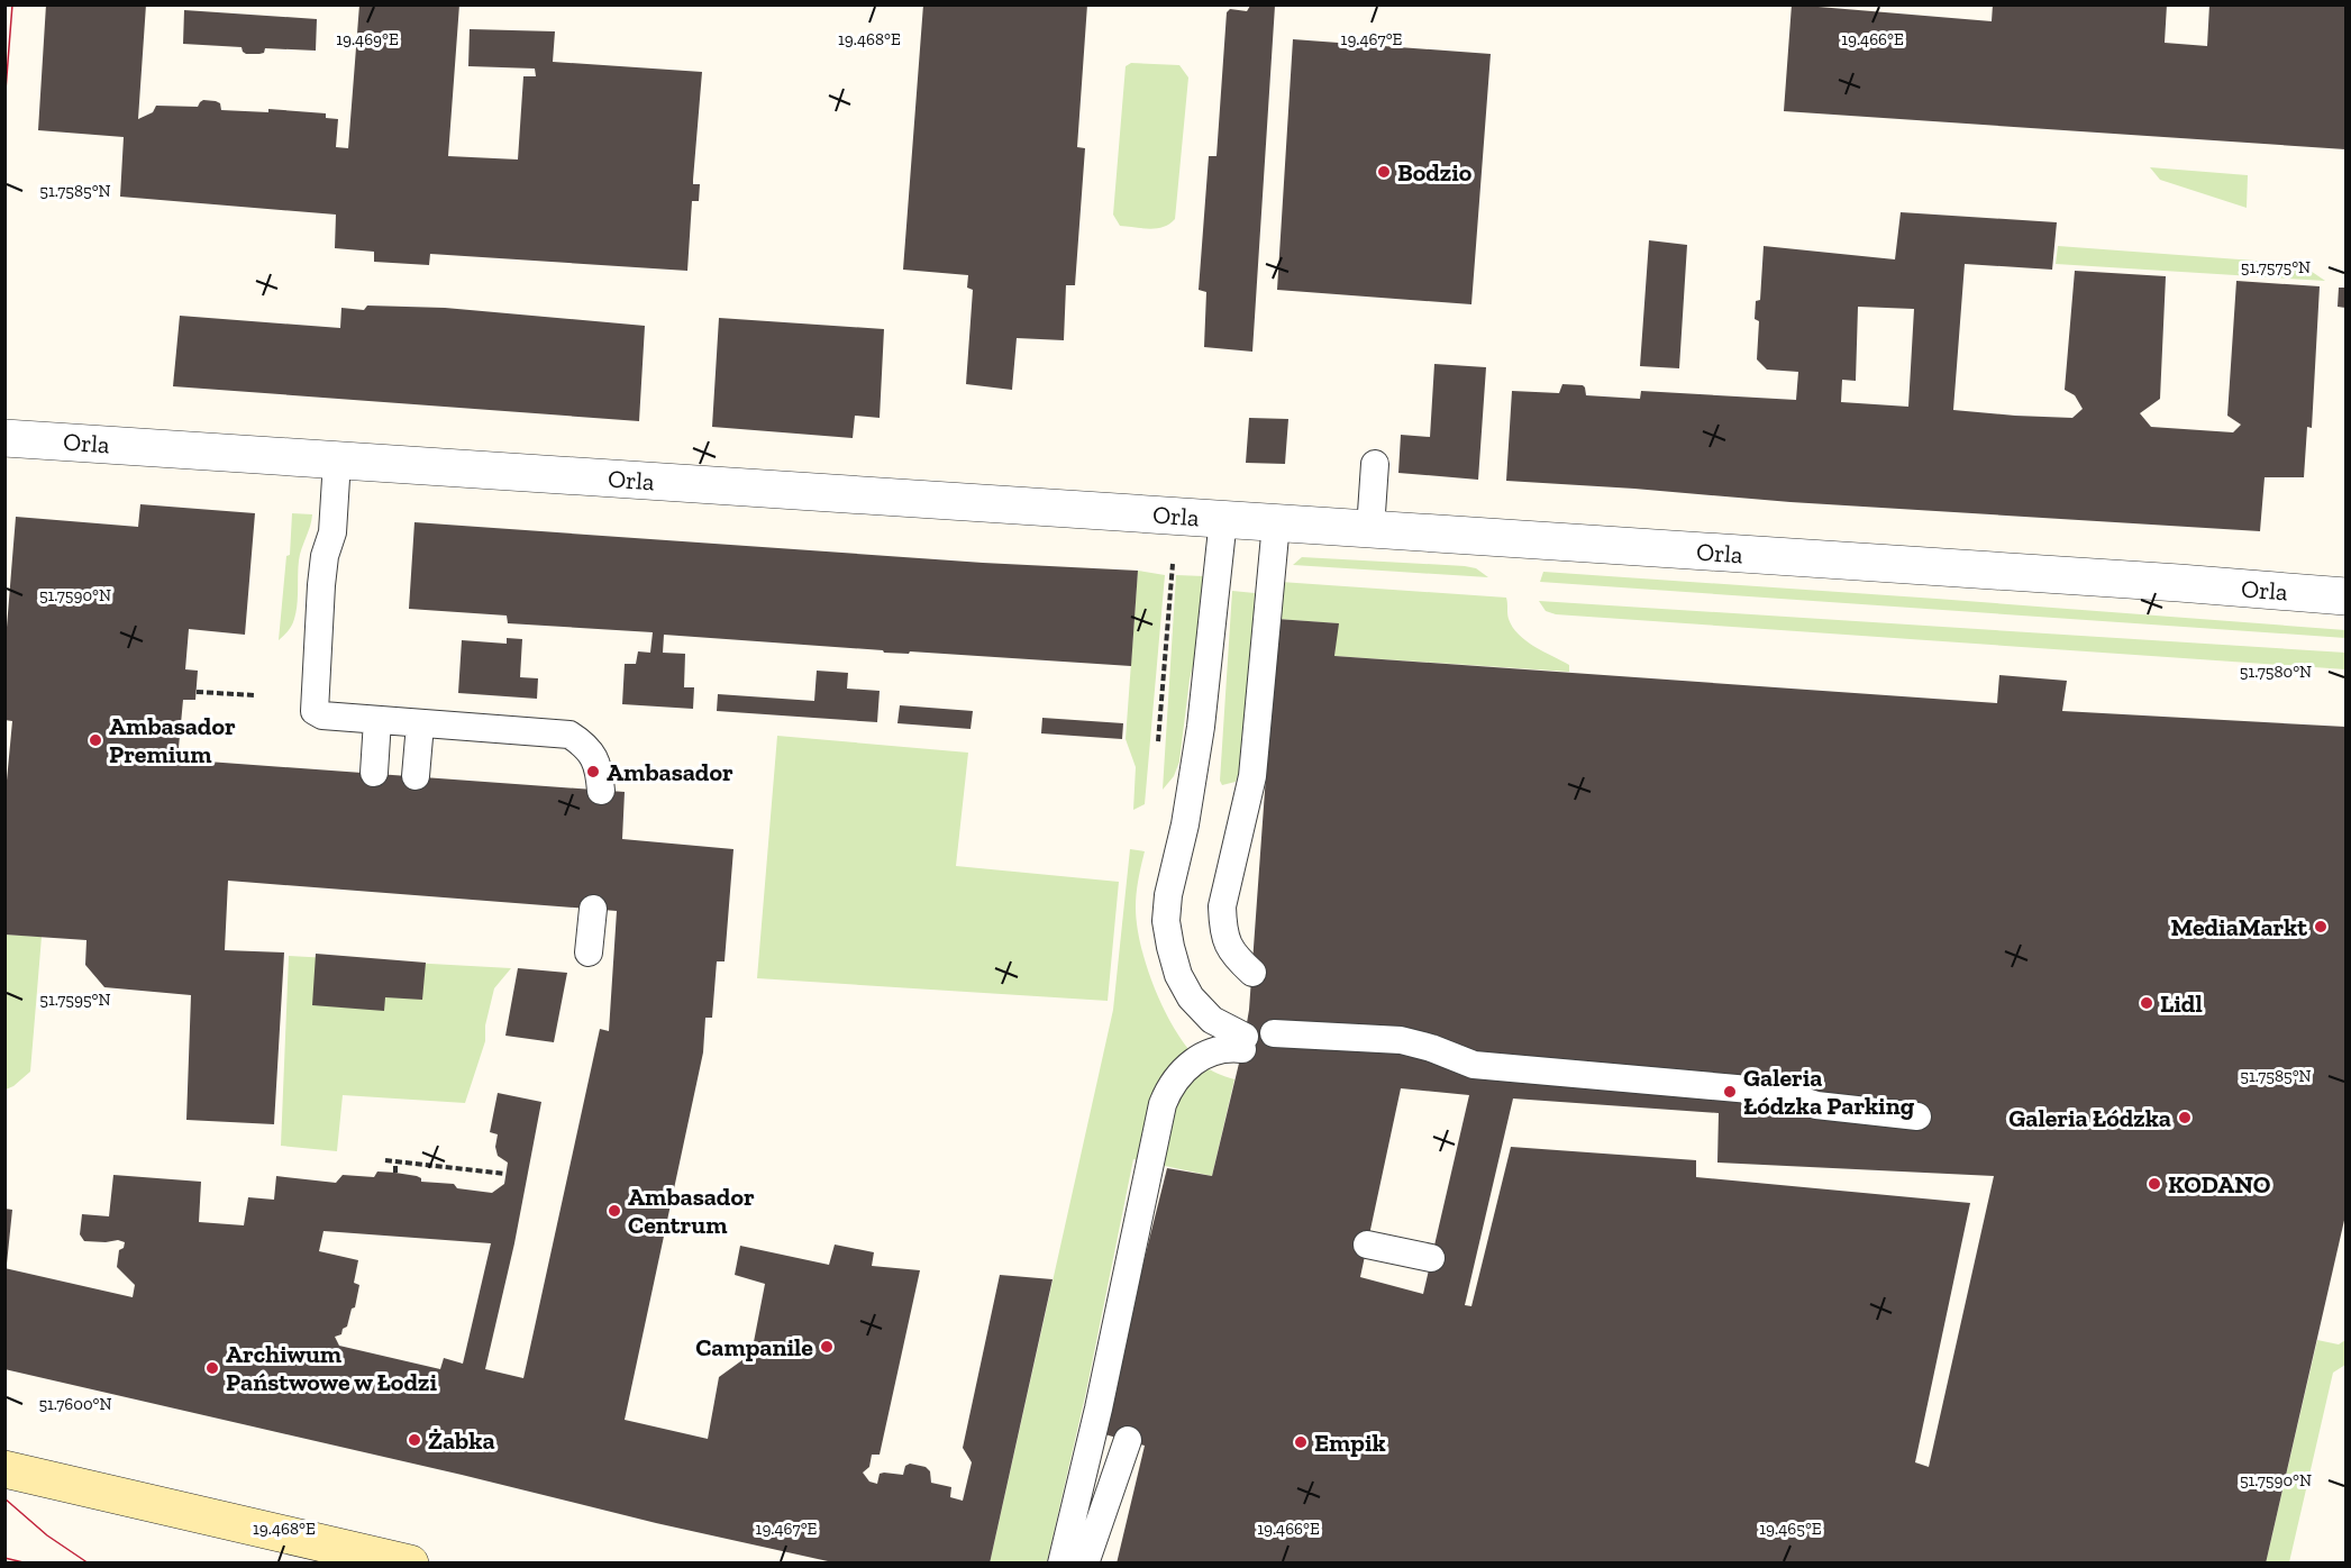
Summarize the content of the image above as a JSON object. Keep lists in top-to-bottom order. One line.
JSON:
{"streets":{"street":["Orla"]},"places":["Bodzio","Ambasador Premium","Ambasador","MediaMarkt","Lidl","Galeria Łódzka Parking","Galeria Łódzka","KODANO","Ambasador Centrum","Campanile","Archiwum Państwowe w Łodzi","Żabka","Empik"],"coordinates":["19.468°E","19.469°E","19.467°E","19.466°E","51.7585°N","51.7575°N","51.7590°N","51.7580°N","51.7595°N","51.7600°N","19.465°E"]}
